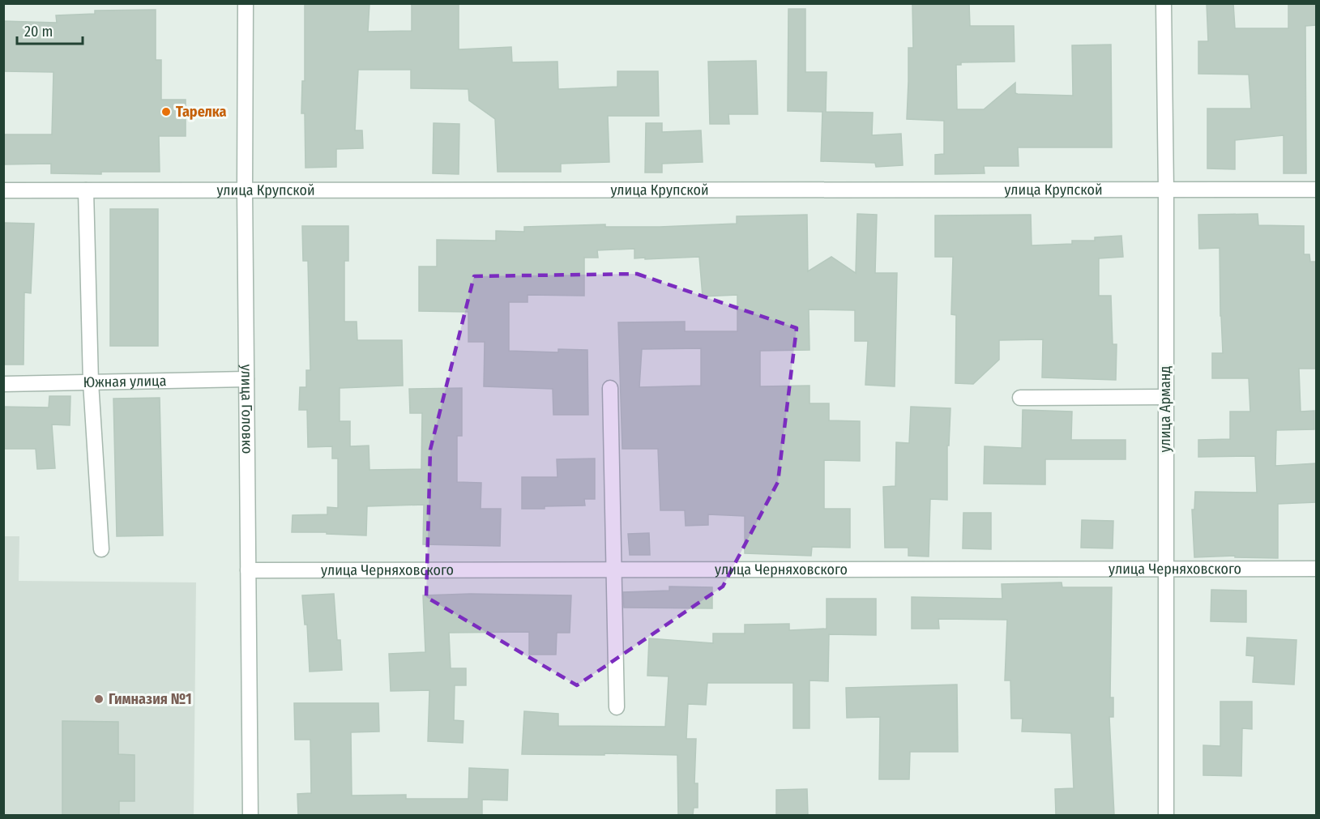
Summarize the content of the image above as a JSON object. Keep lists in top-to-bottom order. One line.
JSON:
{"streets":{"street":["улица Крупской","Южная улица","улица Арманд","улица Головко","улица Черняховского"]},"crossings":[["улица Крупской","улица Арманд"],["улица Крупской","улица Головко"],["Южная улица","улица Головко"],["улица Арманд","улица Черняховского"],["улица Головко","улица Черняховского"]],"places":["Тарелка","Гимназия №1"],"scale_bar":"20 m"}
